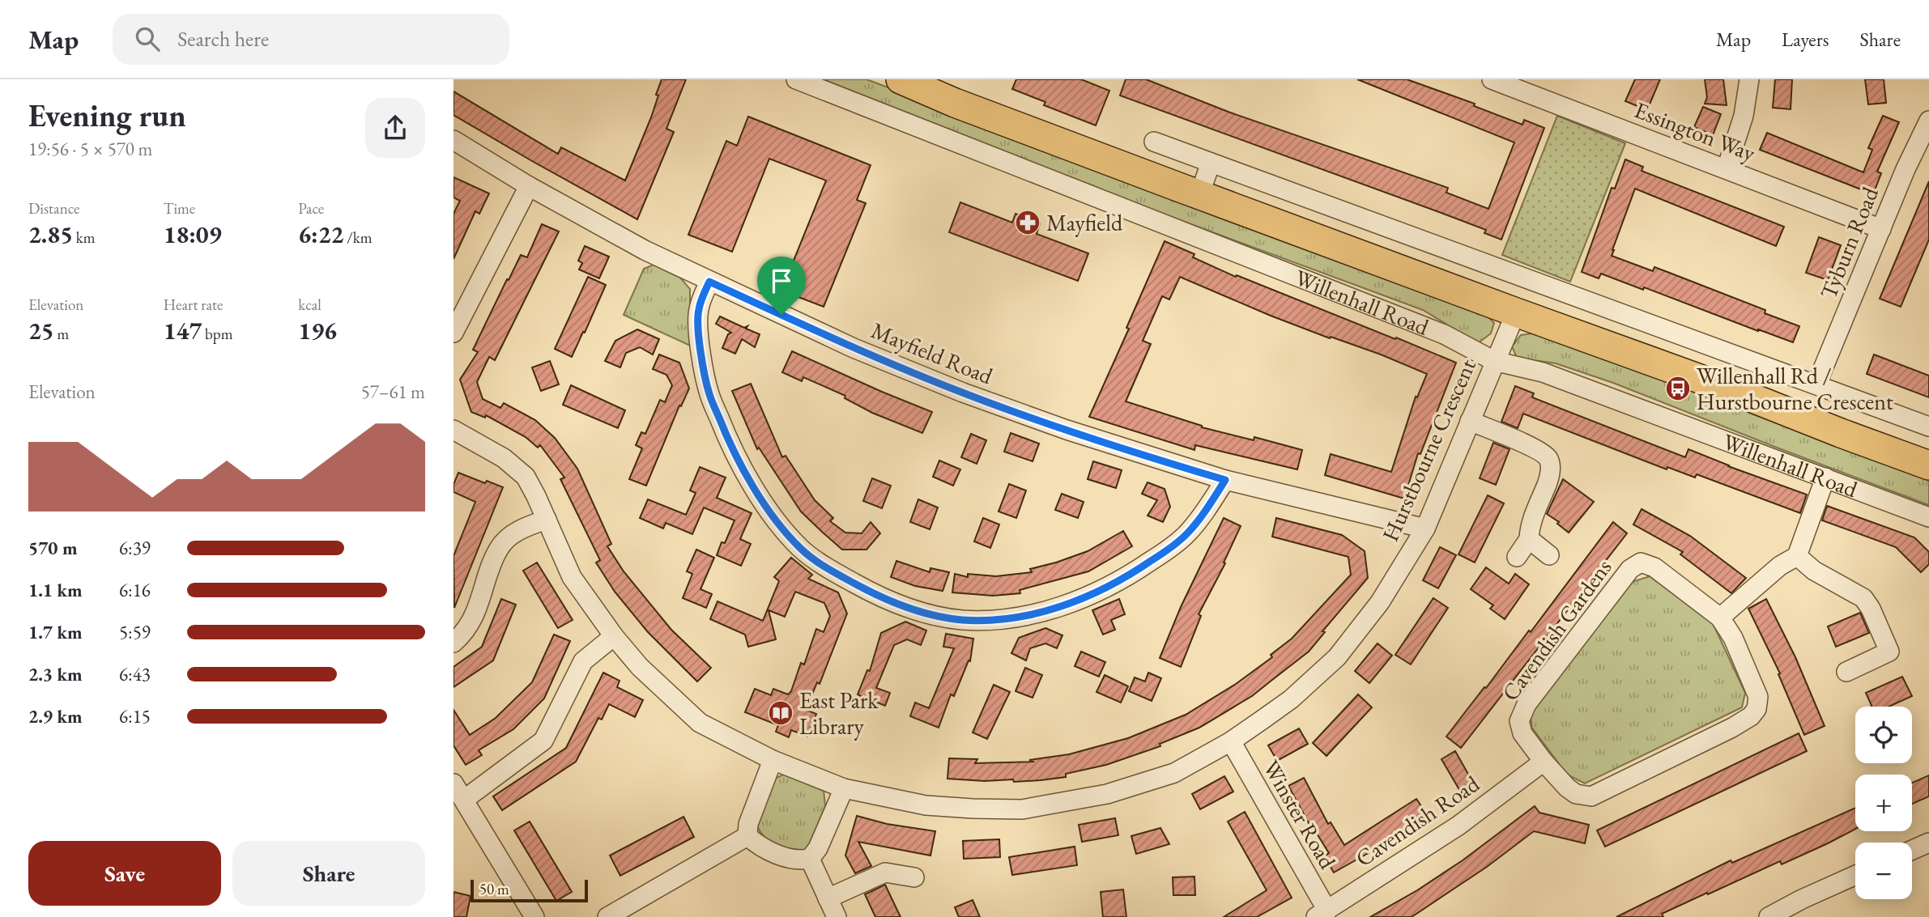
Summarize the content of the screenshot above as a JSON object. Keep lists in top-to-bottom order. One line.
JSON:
{"streets":{"highway":["Willenhall Road"],"street":["Essington Way","Tyburn Road","Mayfield Road","Hurstbourne Crescent","Cavendish Gardens","Winster Road","Cavendish Road"]},"crossings":[["Essington Way","Tyburn Road"],["Willenhall Road","Hurstbourne Crescent"],["Mayfield Road","Hurstbourne Crescent"],["Hurstbourne Crescent","Winster Road"],["Cavendish Gardens","Cavendish Road"],["Winster Road","Cavendish Road"]],"places":{"pharmacy":["Mayfield"],"bus stop":["Willenhall Rd / Hurstbourne Crescent"],"library":["East Park Library"]},"scale_bar":"50 m","page":{"header":"Map","search":"Search here","nav":["Map","Layers","Share"],"heading":["Evening run","19:56 · 5 × 570 m"],"stats":[["Distance","2.85 km"],["Time","18:09"],["Pace","6:22 /km"],["Elevation","25 m"],["Heart rate","147 bpm"],["kcal","196"]],"chart":["Elevation","57–61 m"],"list":[{"name":"570 m","note":"6:39"},{"name":"1.1 km","note":"6:16"},{"name":"1.7 km","note":"5:59"},{"name":"2.3 km","note":"6:43"},{"name":"2.9 km","note":"6:15"}],"map_buttons":["+","−"],"buttons":["Save","Share"],"scale":"50 m"}}
